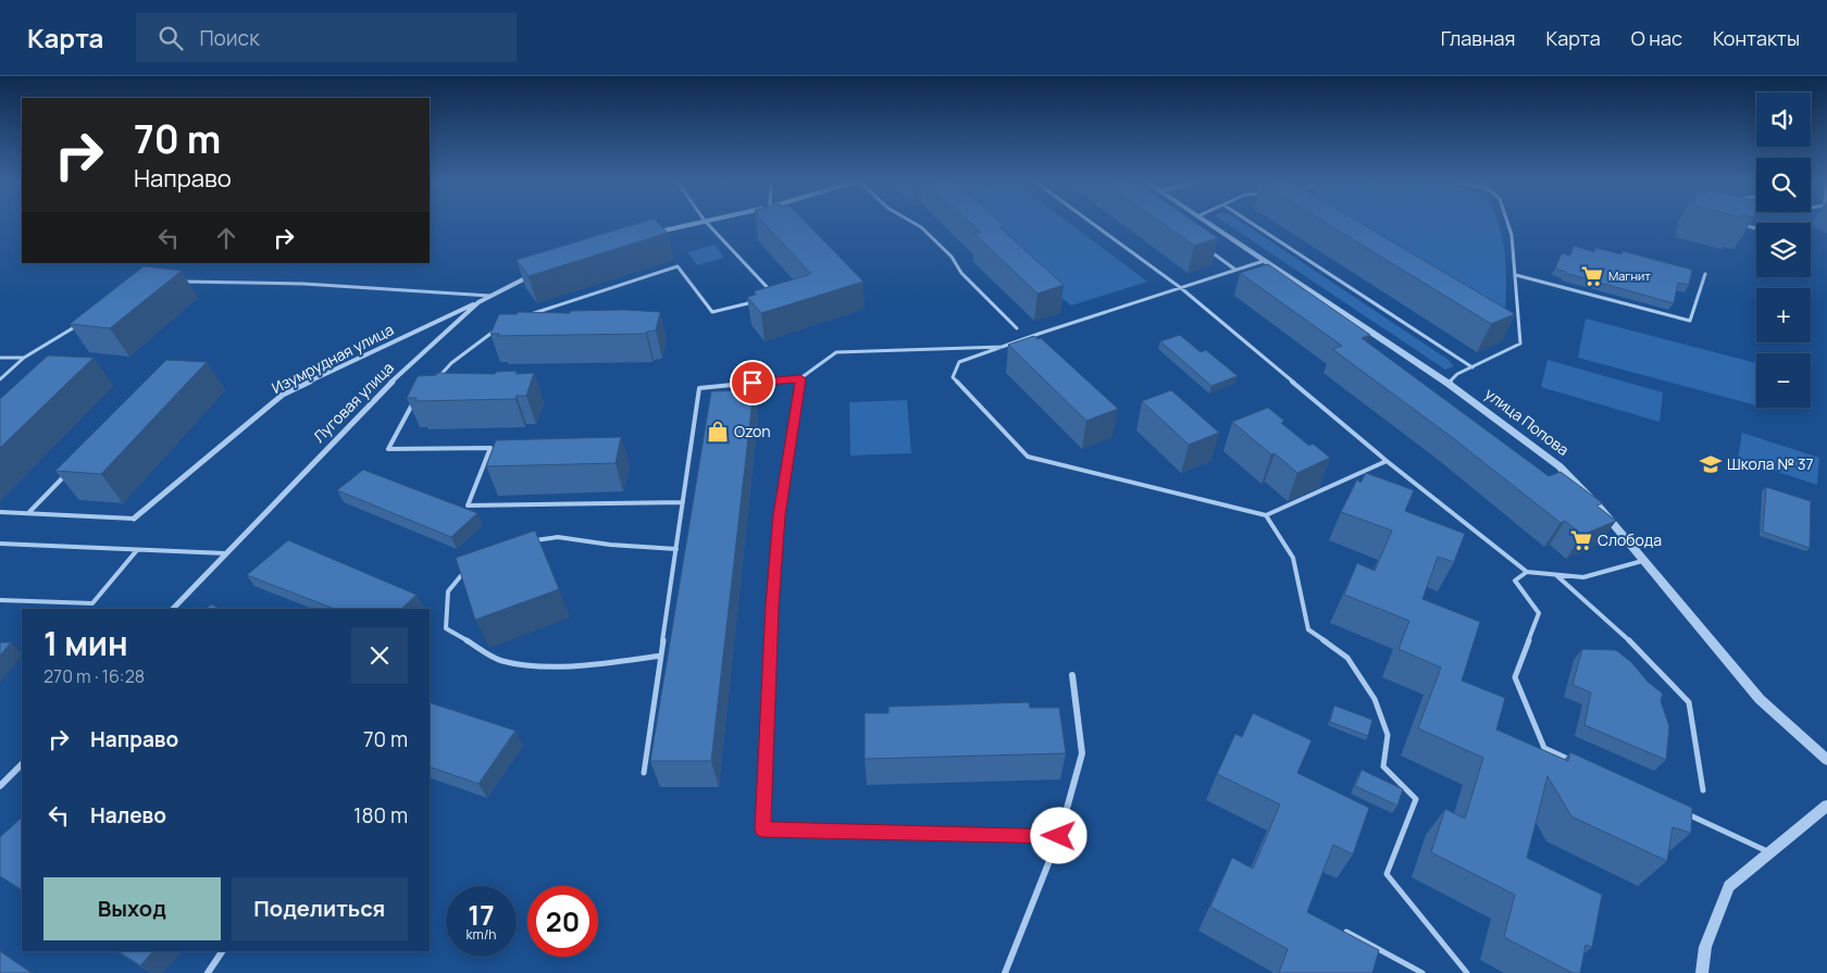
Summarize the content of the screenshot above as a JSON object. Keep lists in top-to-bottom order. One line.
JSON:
{"streets":{"street":["Изумрудная улица","Луговая улица","улица Попова"]},"crossings":[["Изумрудная улица","Луговая улица"]],"places":{"supermarket":["Магнит","Слобода"],"shop":["Ozon"],"school or university":["Школа № 37"]},"page":{"header":"Карта","search":"Поиск","nav":["Главная","Карта","О нас","Контакты"],"map_buttons":["+","−"],"turn":["70 m","Направо"],"heading":["1 мин","270 m · 16:28"],"list":[{"name":"Направо","value":"70 m"},{"name":"Налево","value":"180 m"}],"buttons":["Выход","Поделиться"],"speed":"17 km/h","limit":"20"}}
